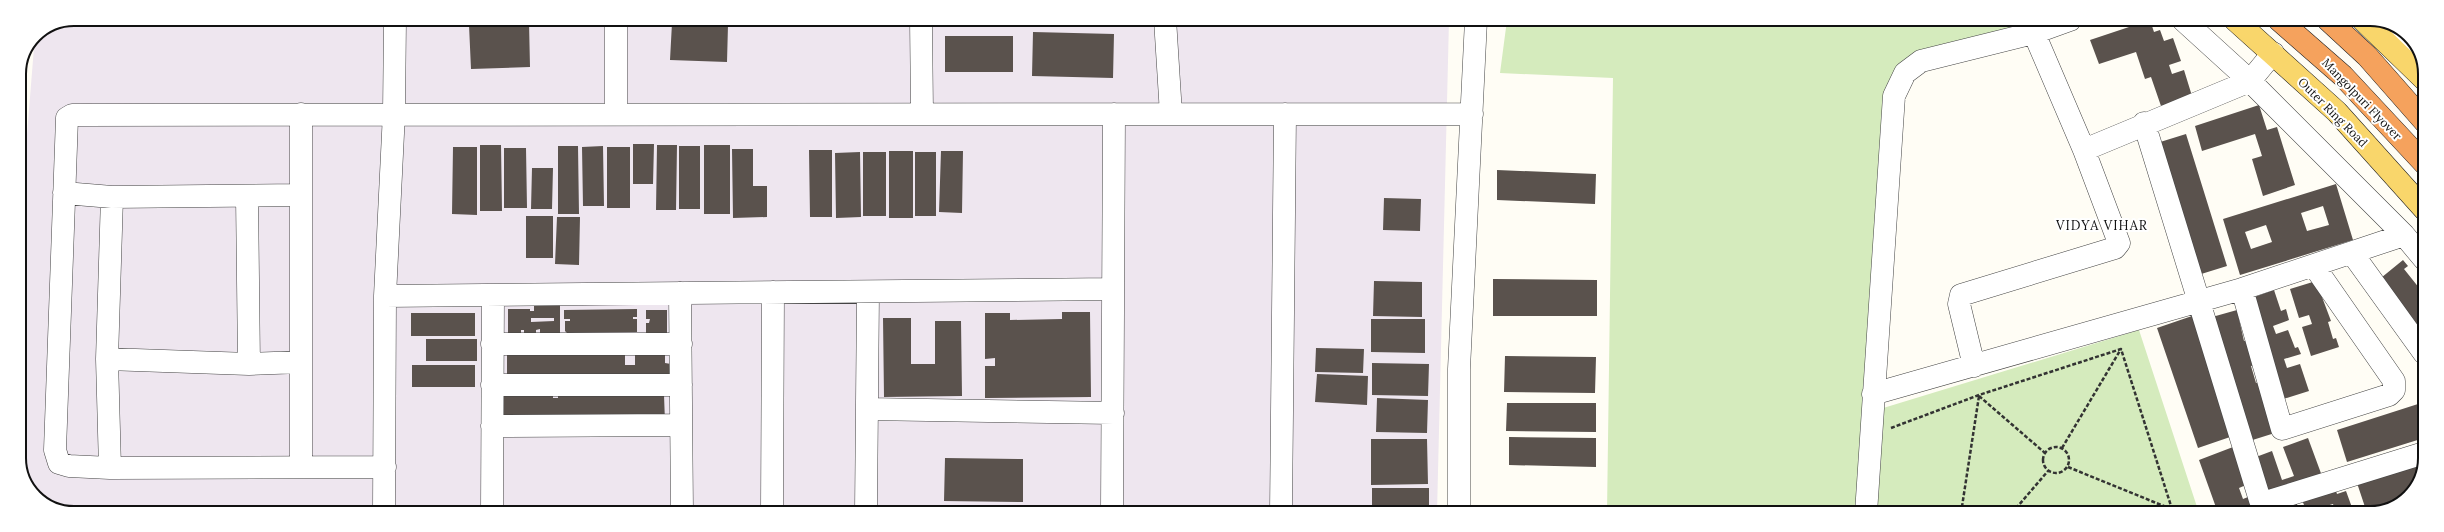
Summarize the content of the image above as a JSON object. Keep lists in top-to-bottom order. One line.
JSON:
{"streets":{"highway":["Mangolpuri Flyover"],"main road":["Outer Ring Road"]},"districts":["VIDYA VIHAR"]}
